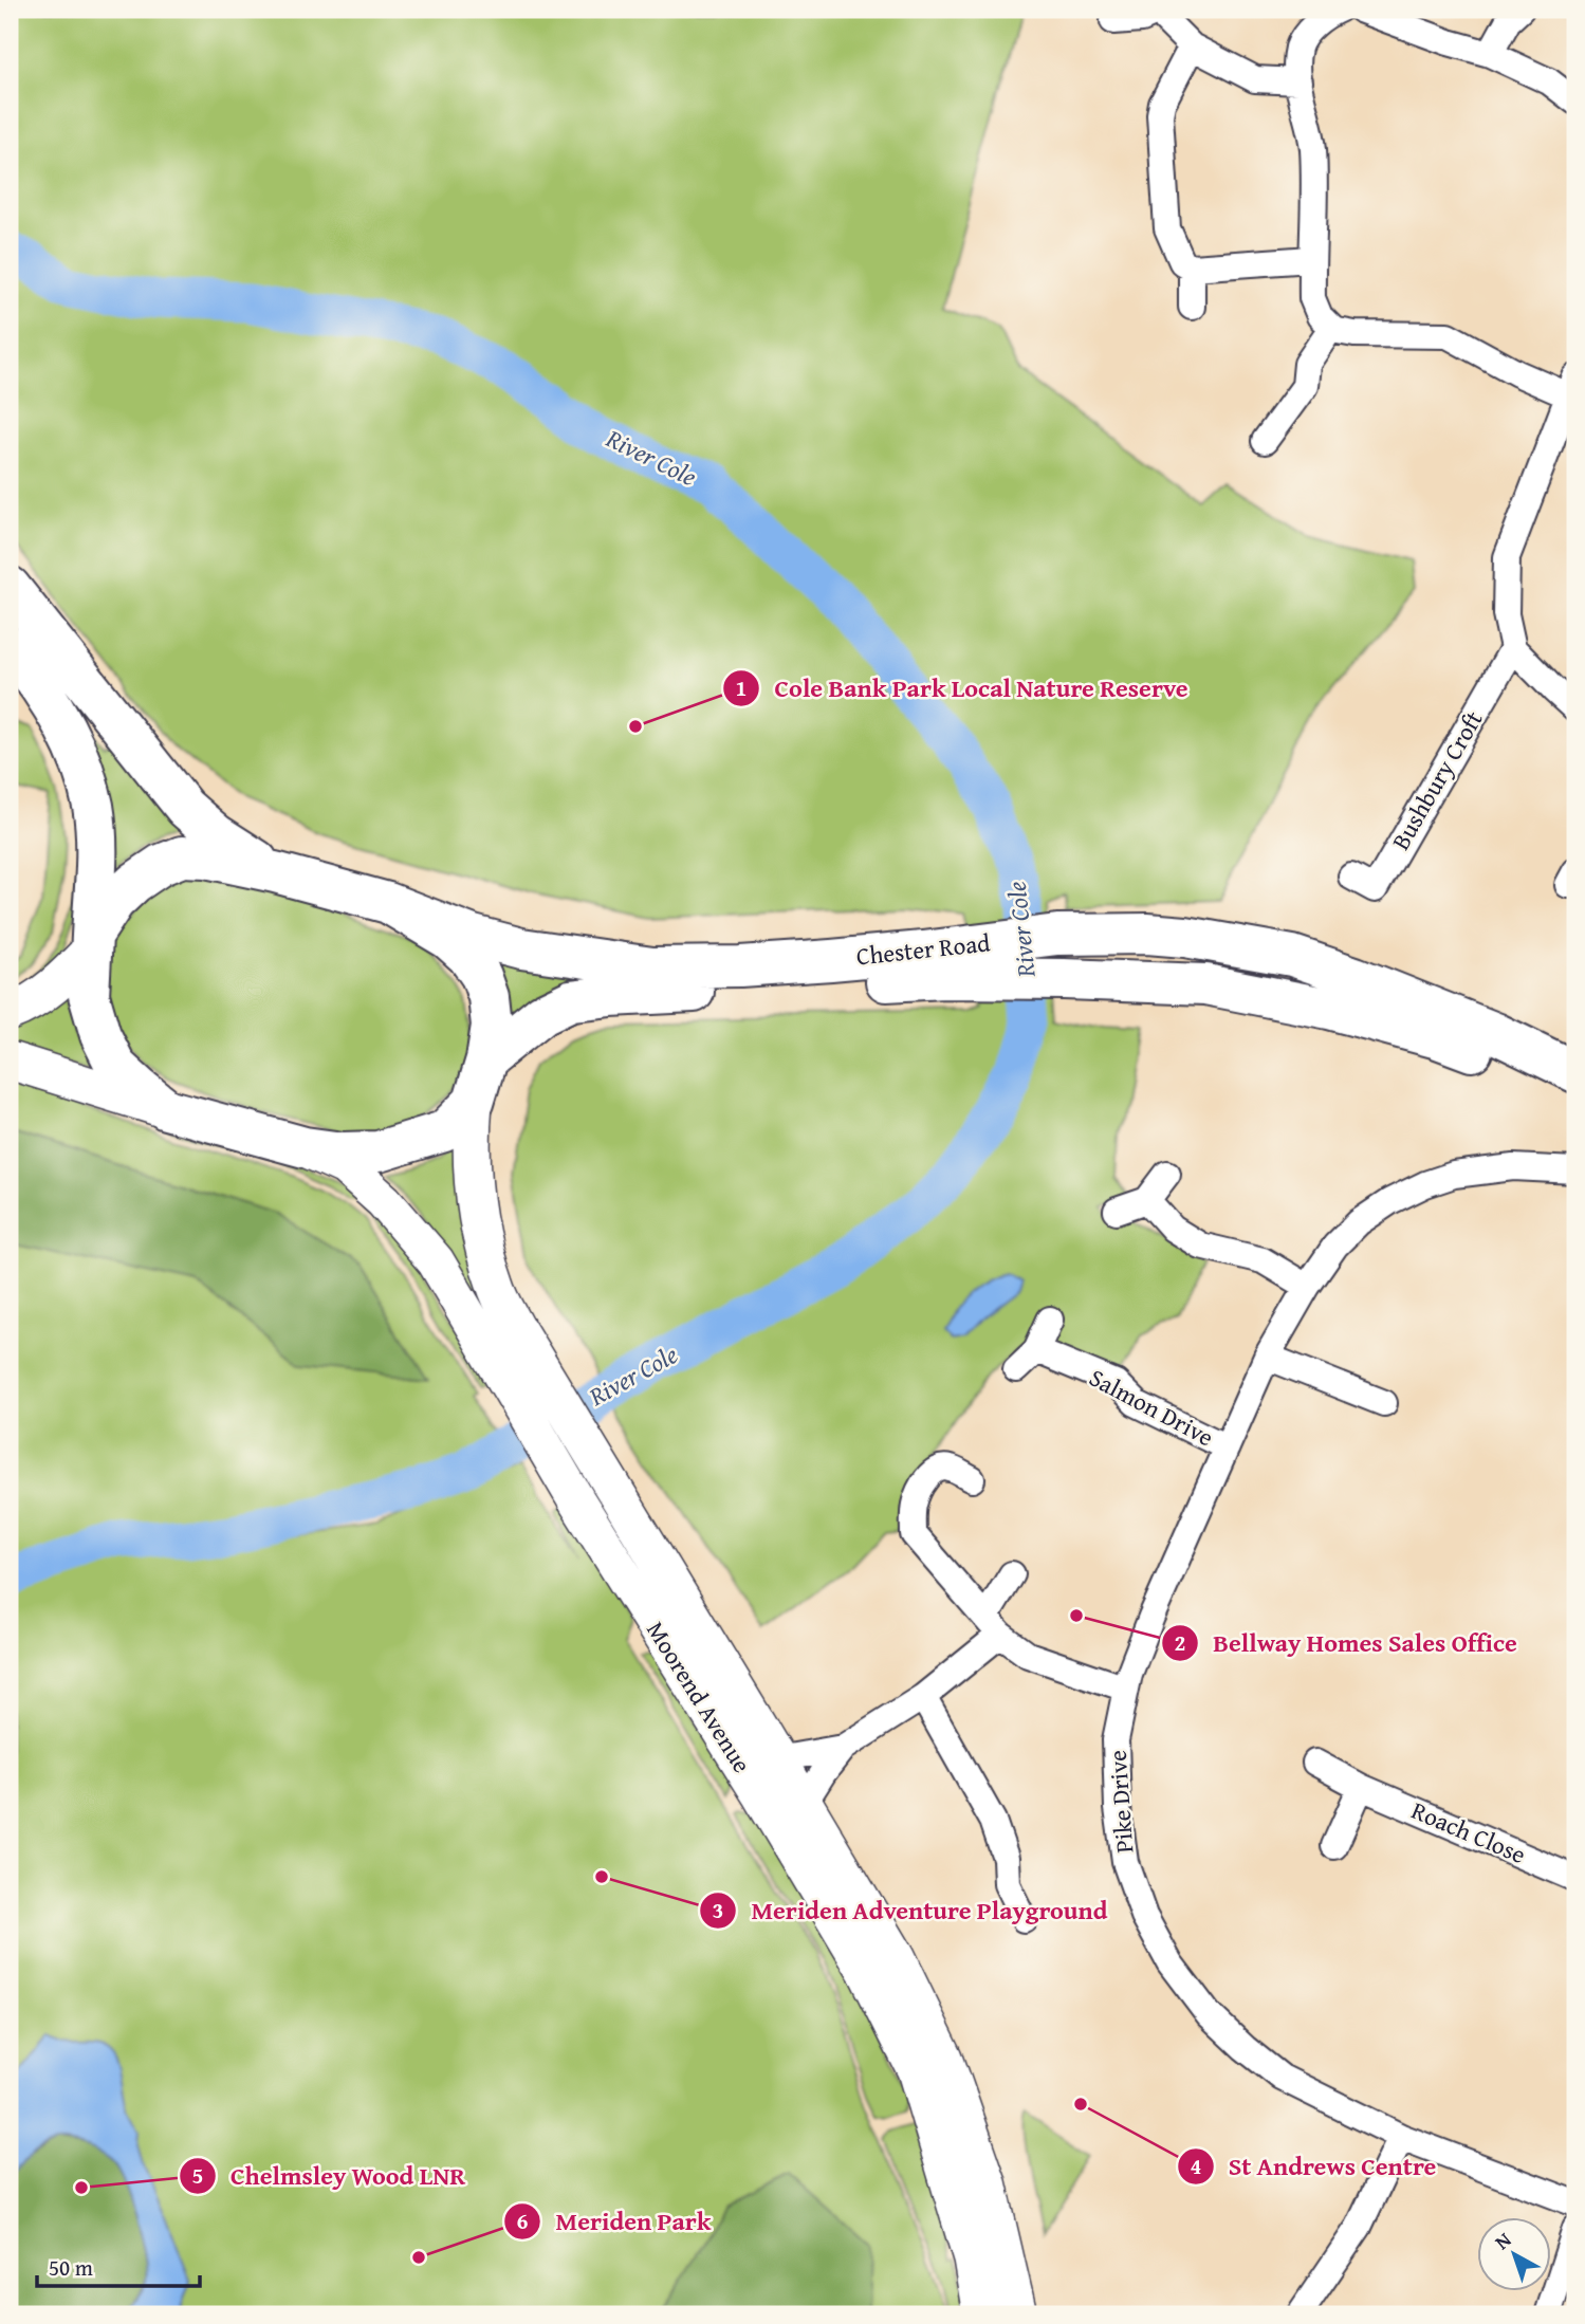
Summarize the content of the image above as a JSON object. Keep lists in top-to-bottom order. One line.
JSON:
{"streets":{"highway":["Chester Road"],"street":["Bushbury Croft","Salmon Drive","Moorend Avenue","Pike Drive","Roach Close"]},"crossings":[["Salmon Drive","Pike Drive"]],"water":["River Cole"],"places":["Cole Bank Park Local Nature Reserve","Bellway Homes Sales Office","Meriden Adventure Playground","St Andrews Centre","Chelmsley Wood LNR","Meriden Park"],"scale_bar":"50 m","north":"top left"}
